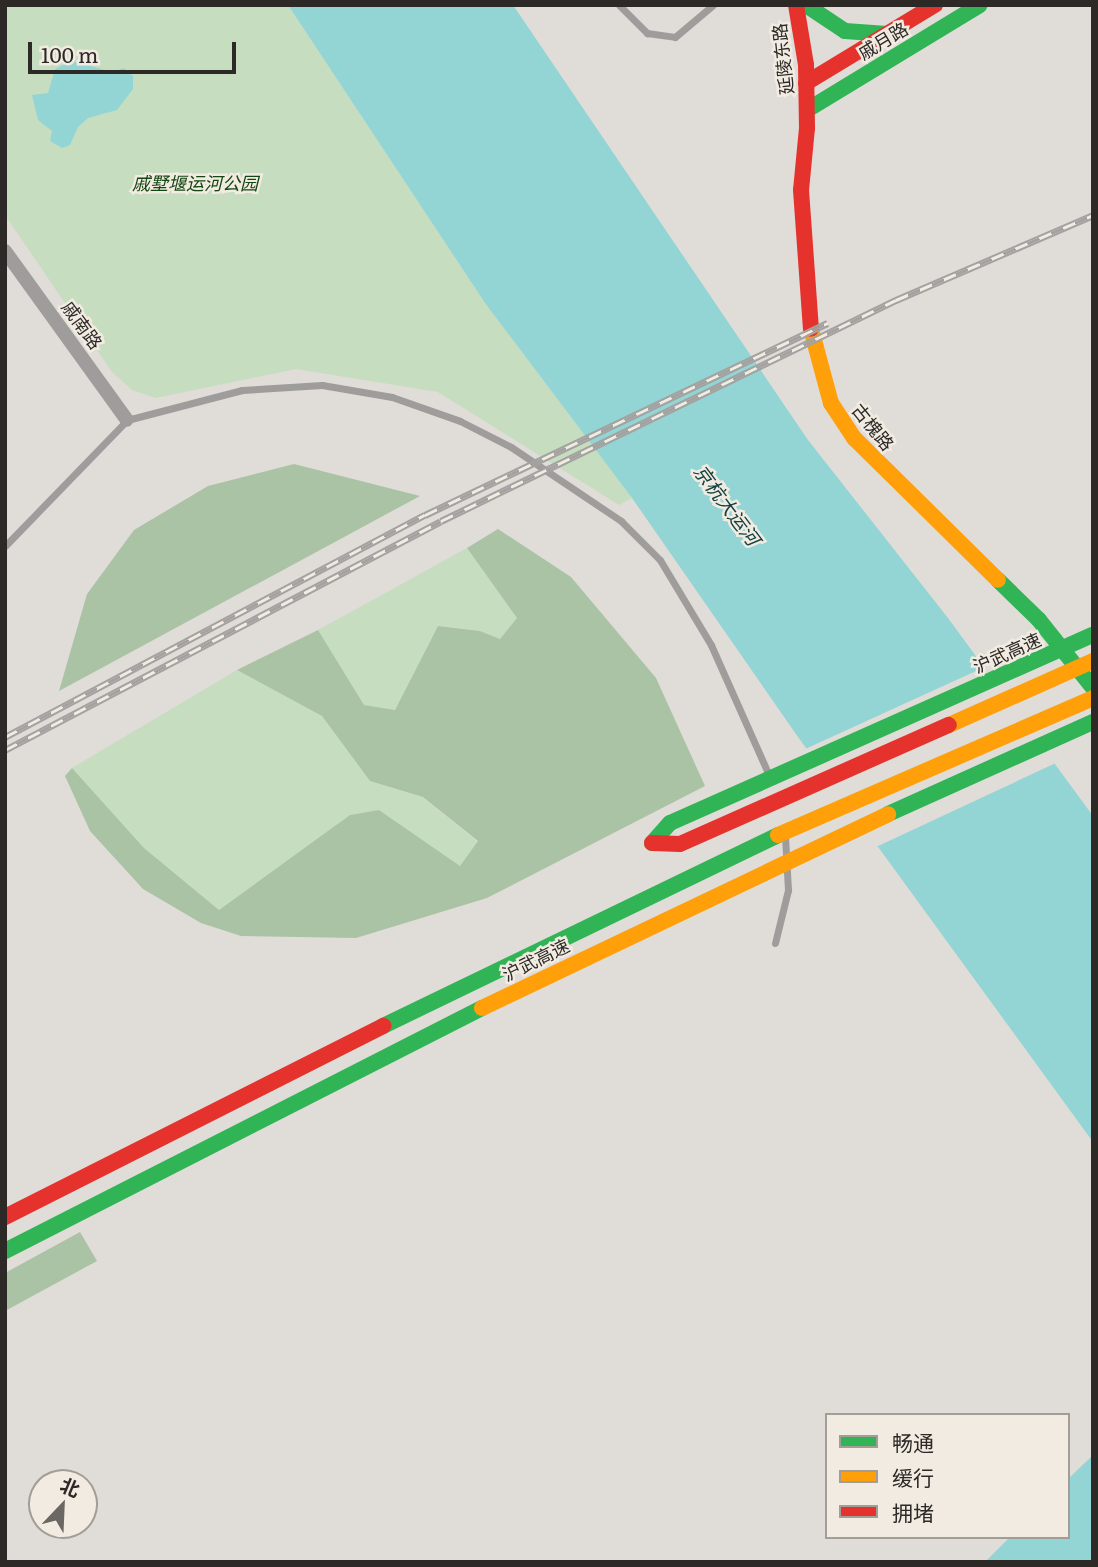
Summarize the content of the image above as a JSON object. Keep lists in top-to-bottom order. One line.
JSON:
{"streets":{"main road":["戚月路","延陵东路","古槐路","沪武高速"],"street":["戚南路"]},"crossings":[["戚月路","延陵东路"],["戚月路","古槐路"],["延陵东路","古槐路"]],"water":["京杭大运河"],"parks":["戚墅堰运河公园"],"legend":["畅通","缓行","拥堵"],"scale_bar":"100 m","north":"top right"}
